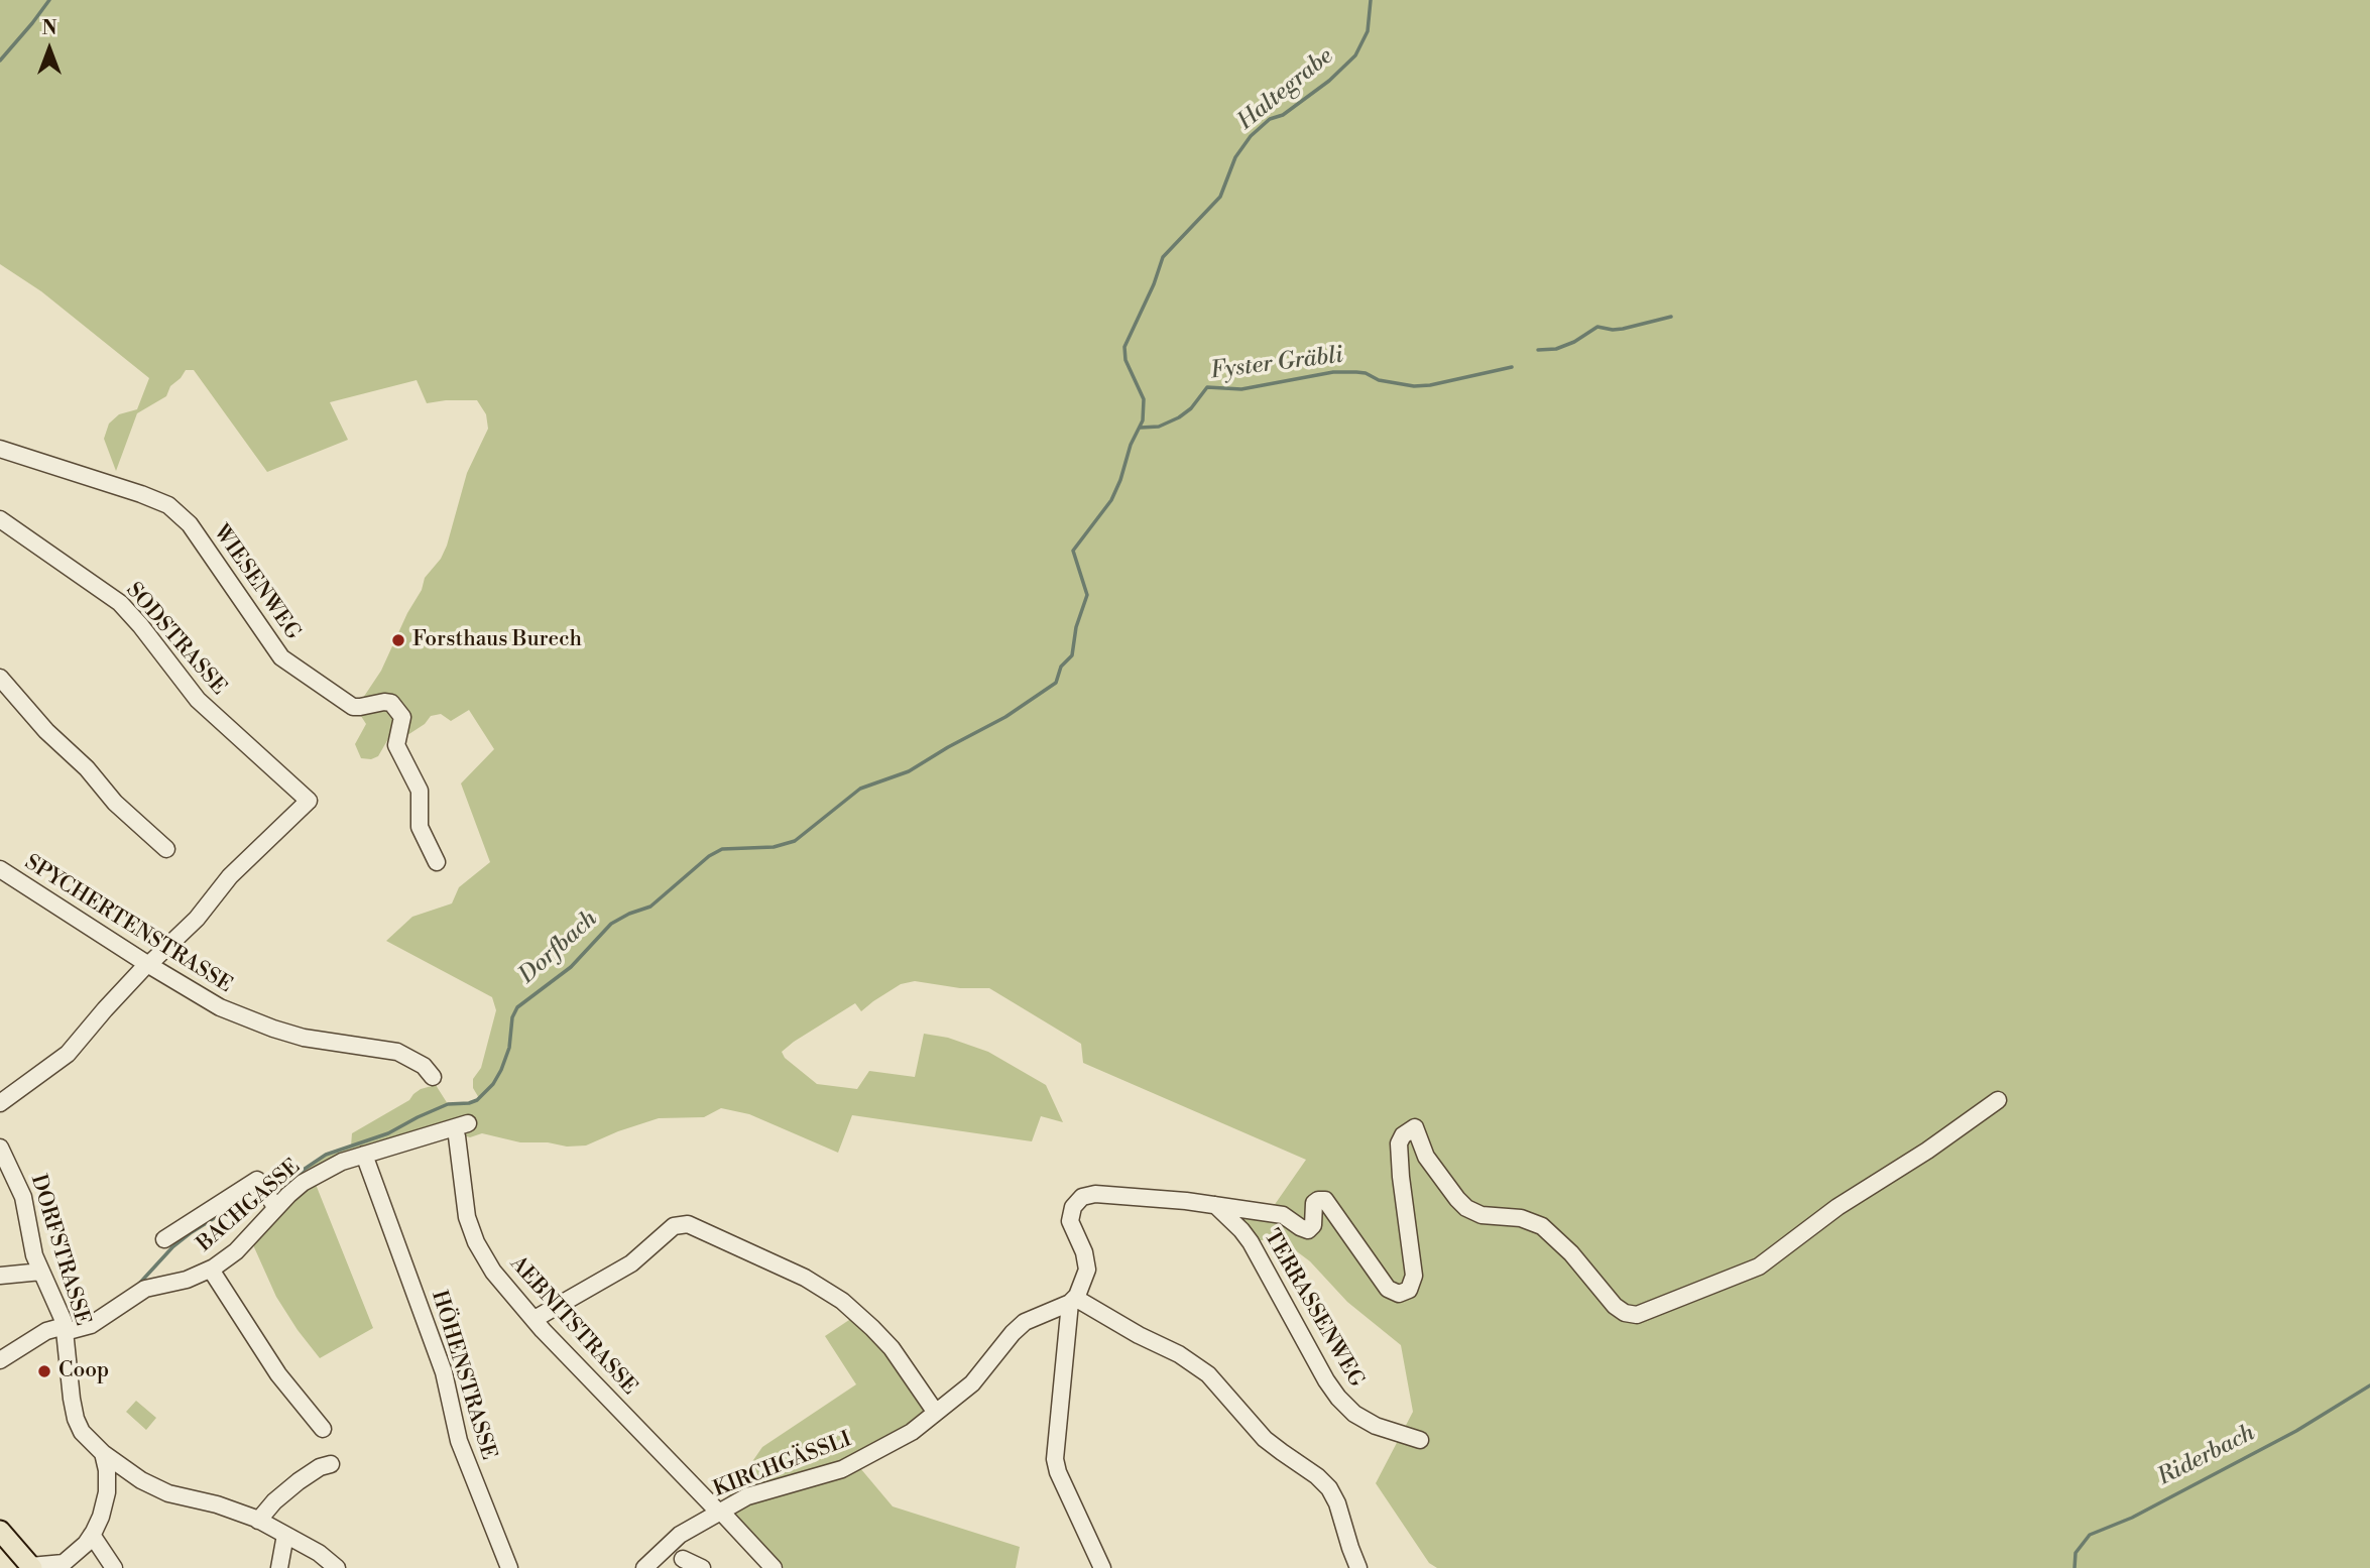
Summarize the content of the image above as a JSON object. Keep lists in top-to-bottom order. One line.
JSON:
{"streets":{"street":["WIESENWEG","SODSTRASSE","SPYCHERTENSTRASSE","BACHGASSE","DORFSTRASSE","TERRASSENWEG","AEBNITSTRASSE","HÖHENSTRASSE","KIRCHGÄSSLI"]},"crossings":[["SODSTRASSE","SPYCHERTENSTRASSE"],["BACHGASSE","DORFSTRASSE"],["BACHGASSE","HÖHENSTRASSE"],["AEBNITSTRASSE","KIRCHGÄSSLI"]],"water":["Haltegrabe","Fyster Gräbli","Dorfbach","Riderbach"],"places":["Forsthaus Burech","Coop"],"north":"top"}
